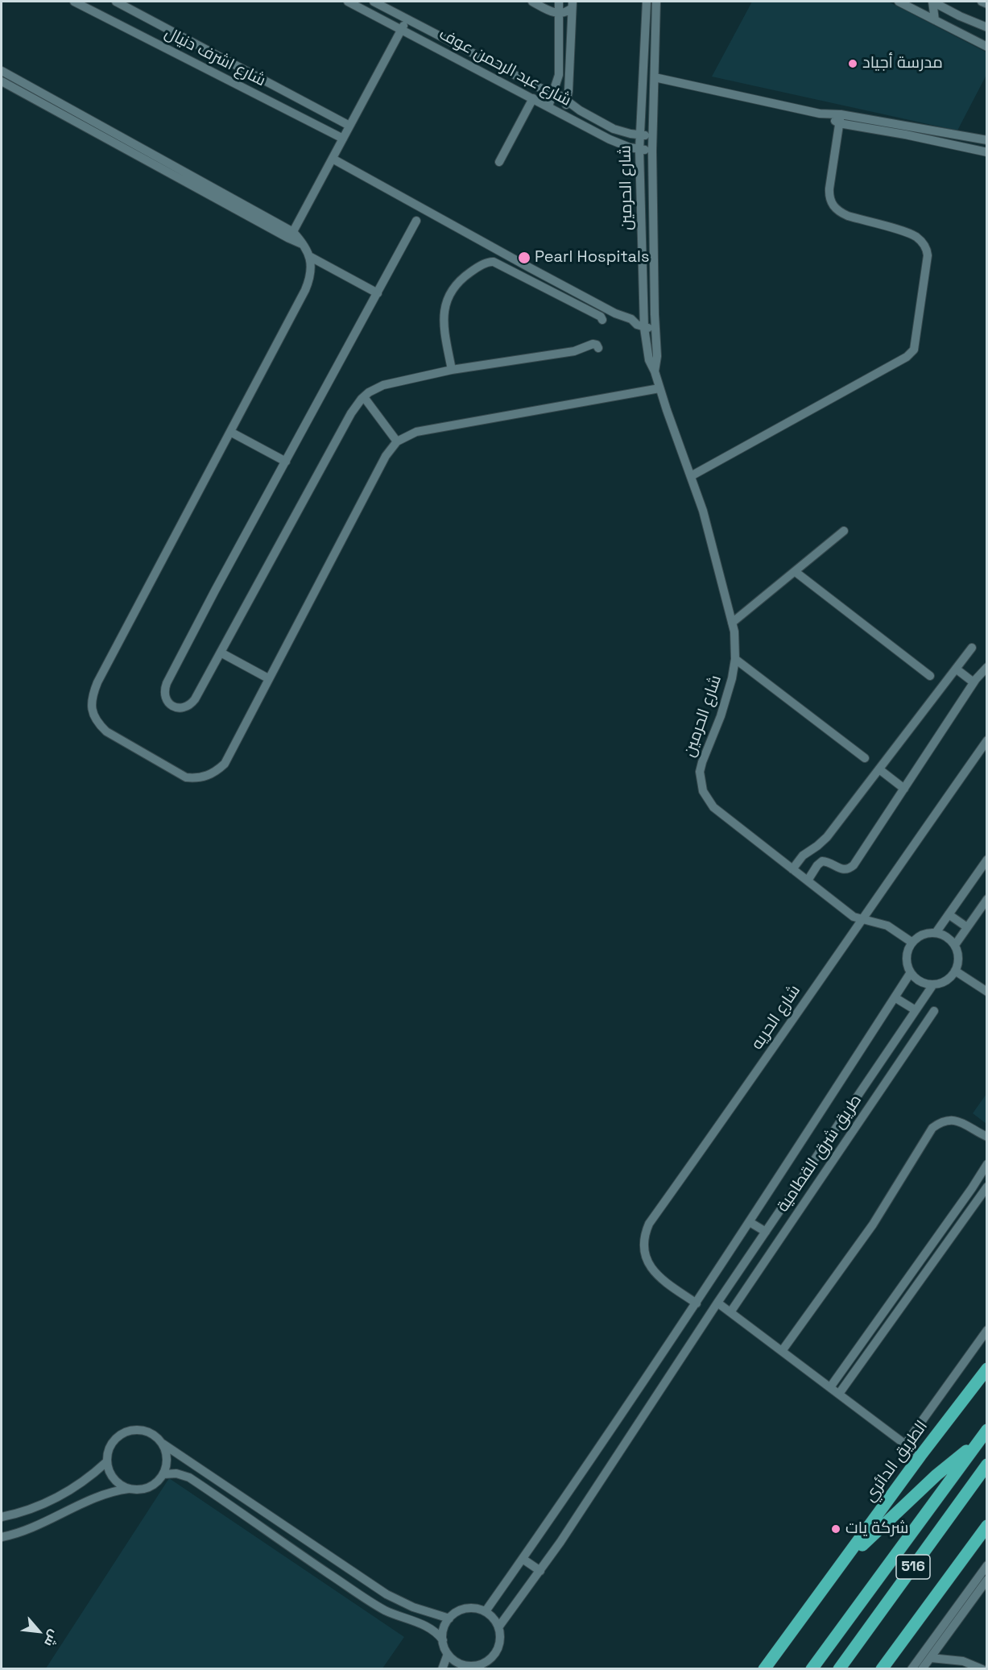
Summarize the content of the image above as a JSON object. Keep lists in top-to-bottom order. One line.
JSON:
{"streets":{"highway":["الطريق الدائري","516"],"street":["شارع اشرف دنيال","شارع عبد الرحمن عوف","شارع الحرمين","شارع الحريه","طريق شرق القطامية"]},"crossings":[["شارع عبد الرحمن عوف","شارع الحرمين"],["شارع الحرمين","شارع الحريه"],["الطريق الدائري","516"]],"places":["مدرسة أجياد","Pearl Hospitals","شركة يات"],"north":"bottom right"}
